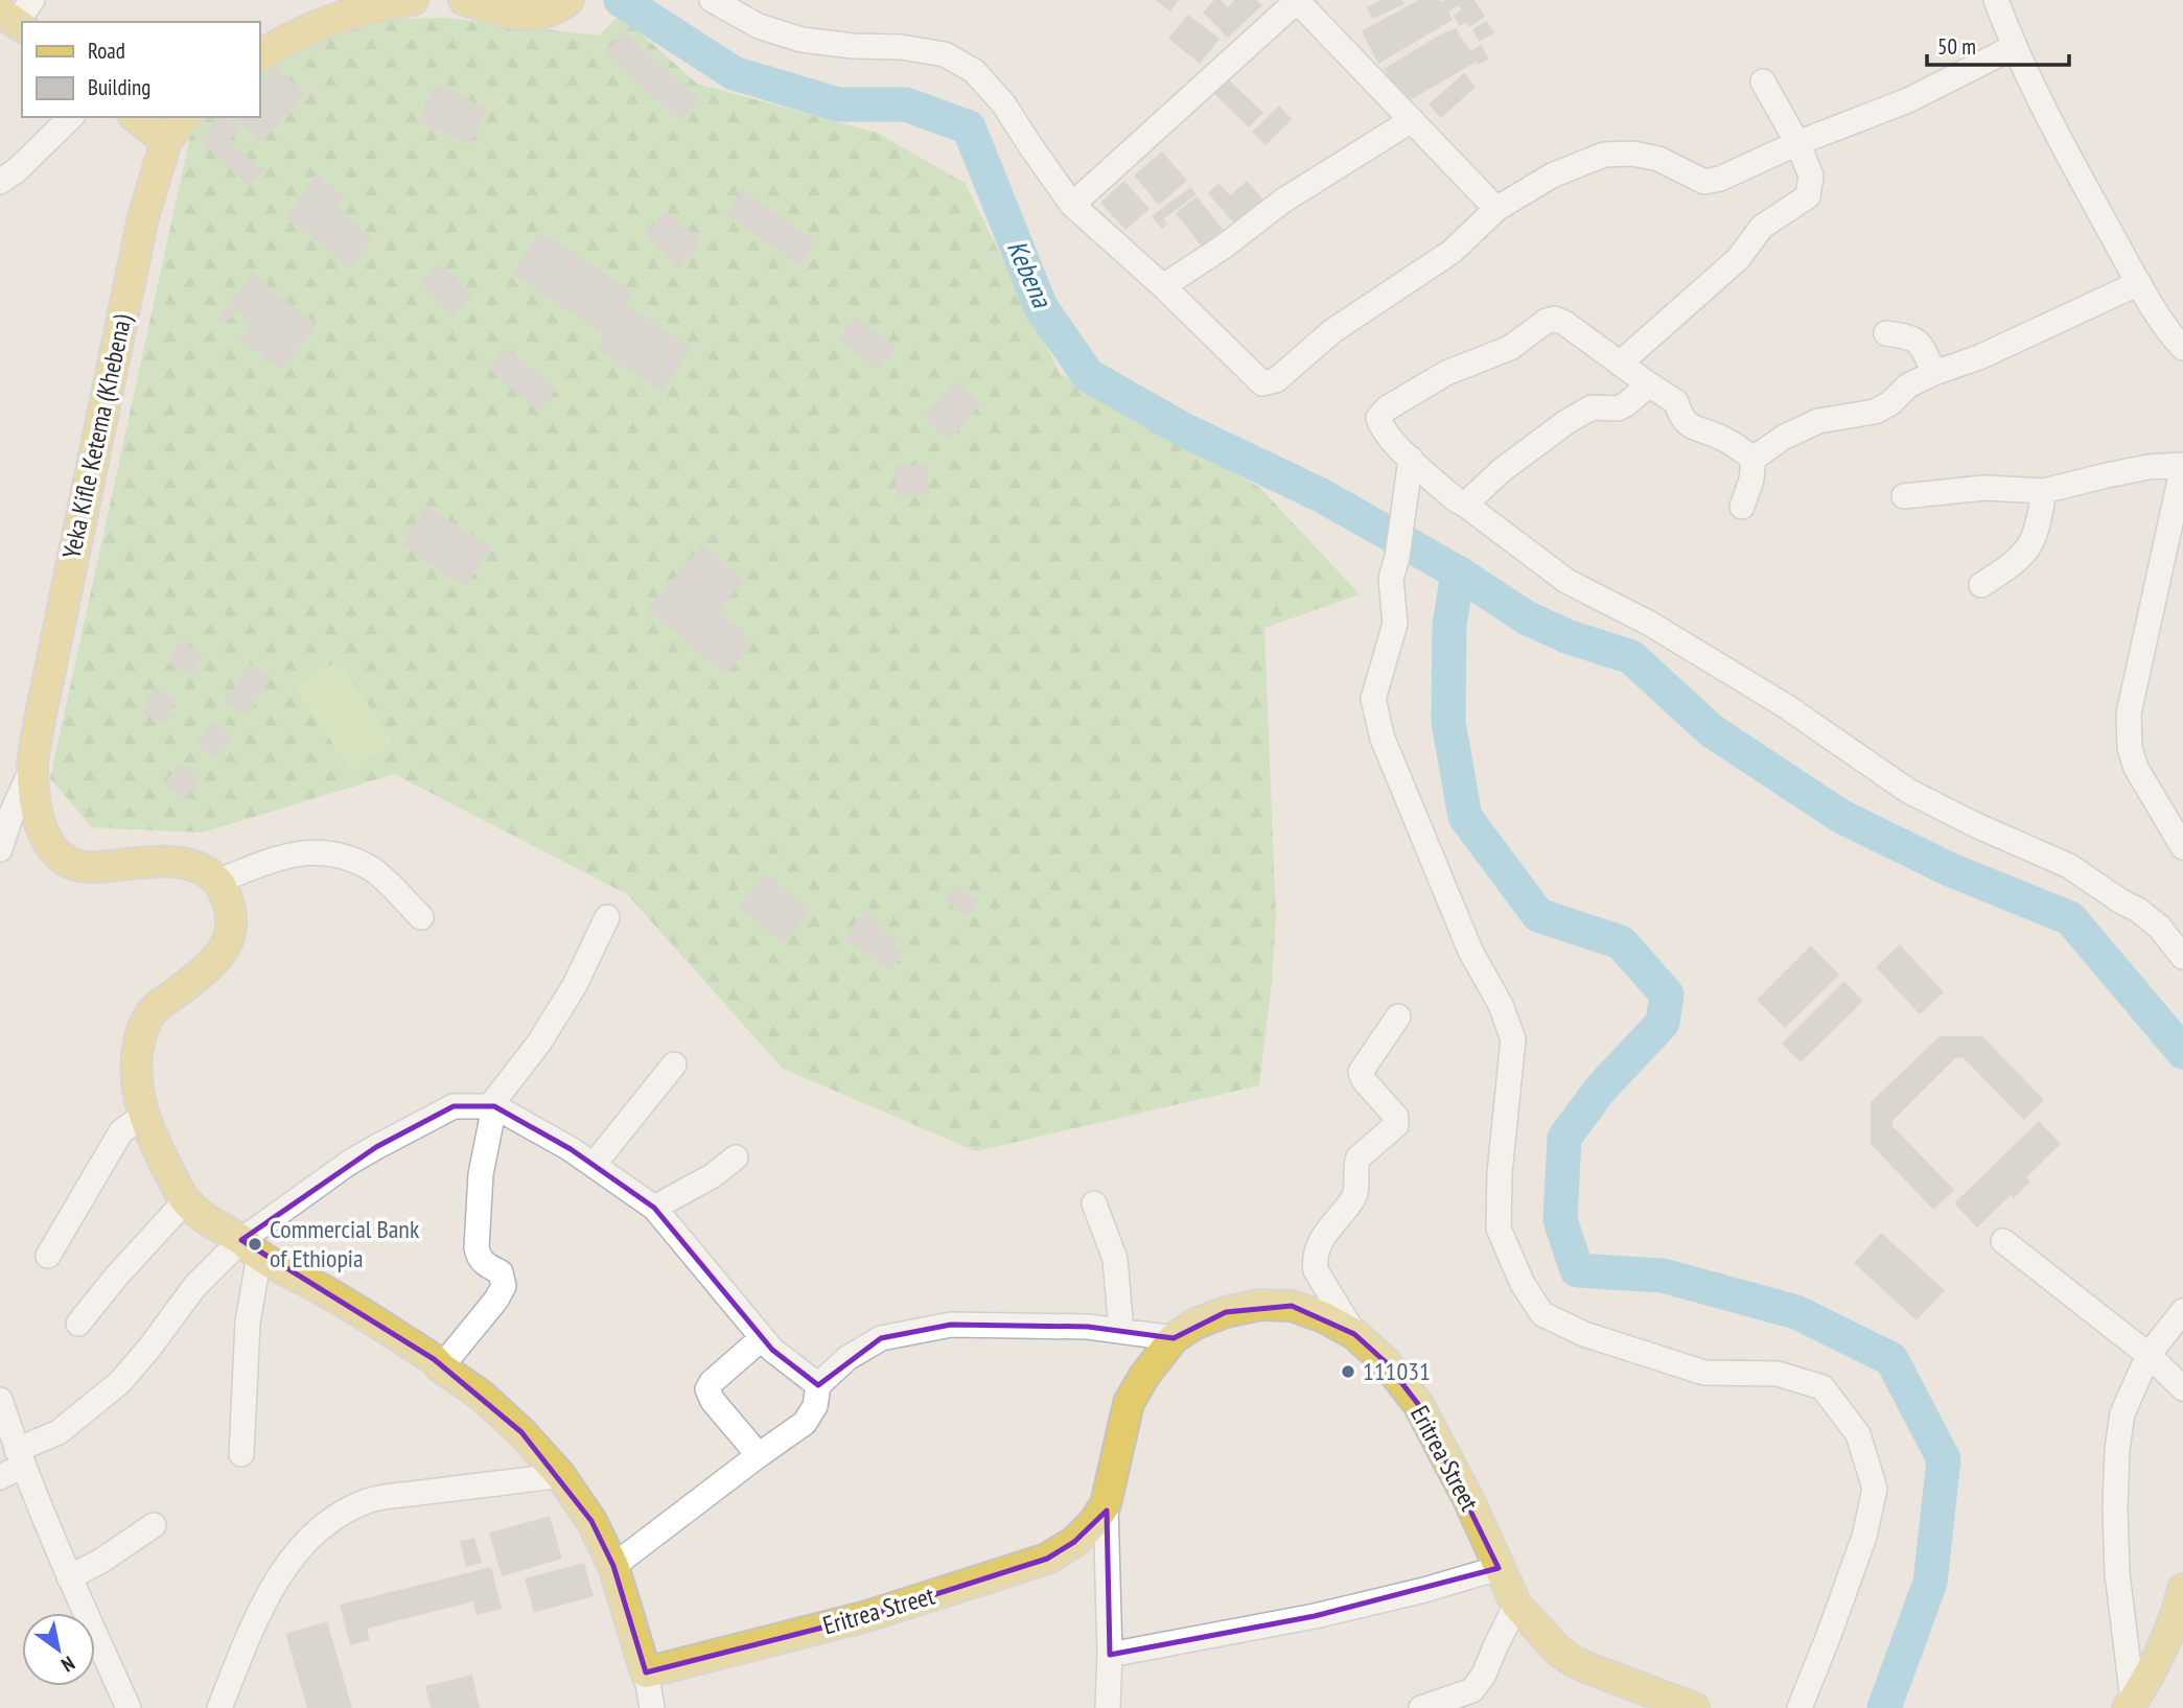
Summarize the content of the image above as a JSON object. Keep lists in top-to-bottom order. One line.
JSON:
{"streets":{"main road":["Yeka Kifle Ketema (Khebena)","Eritrea Street"]},"water":["Kebena"],"places":["Commercial Bank of Ethiopia","111031"],"legend":["Road","Building"],"scale_bar":"50 m","north":"bottom right"}
